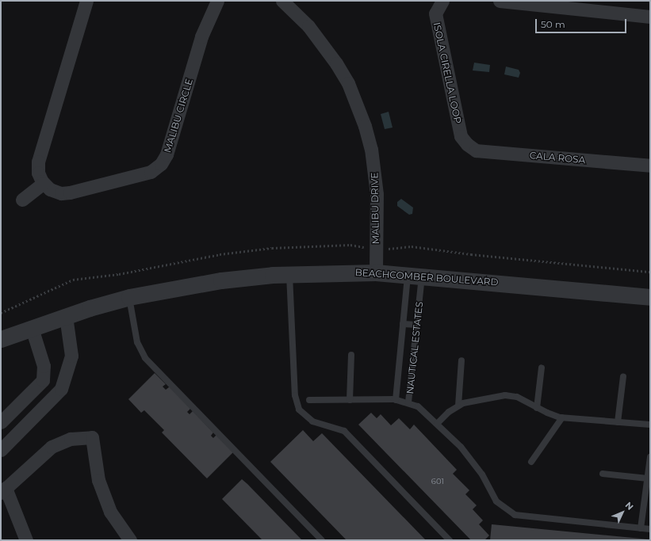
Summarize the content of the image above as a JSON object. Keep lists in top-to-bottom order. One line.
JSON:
{"streets":{"street":["ISOLA CIRELLA LOOP","MALIBU CIRCLE","CALA ROSA","MALIBU DRIVE","BEACHCOMBER BOULEVARD"],"lane":["NAUTICAL ESTATES"]},"crossings":[["ISOLA CIRELLA LOOP","CALA ROSA"],["MALIBU DRIVE","BEACHCOMBER BOULEVARD"],["BEACHCOMBER BOULEVARD","NAUTICAL ESTATES"]],"house_numbers":["601"],"scale_bar":"50 m","north":"top right"}
